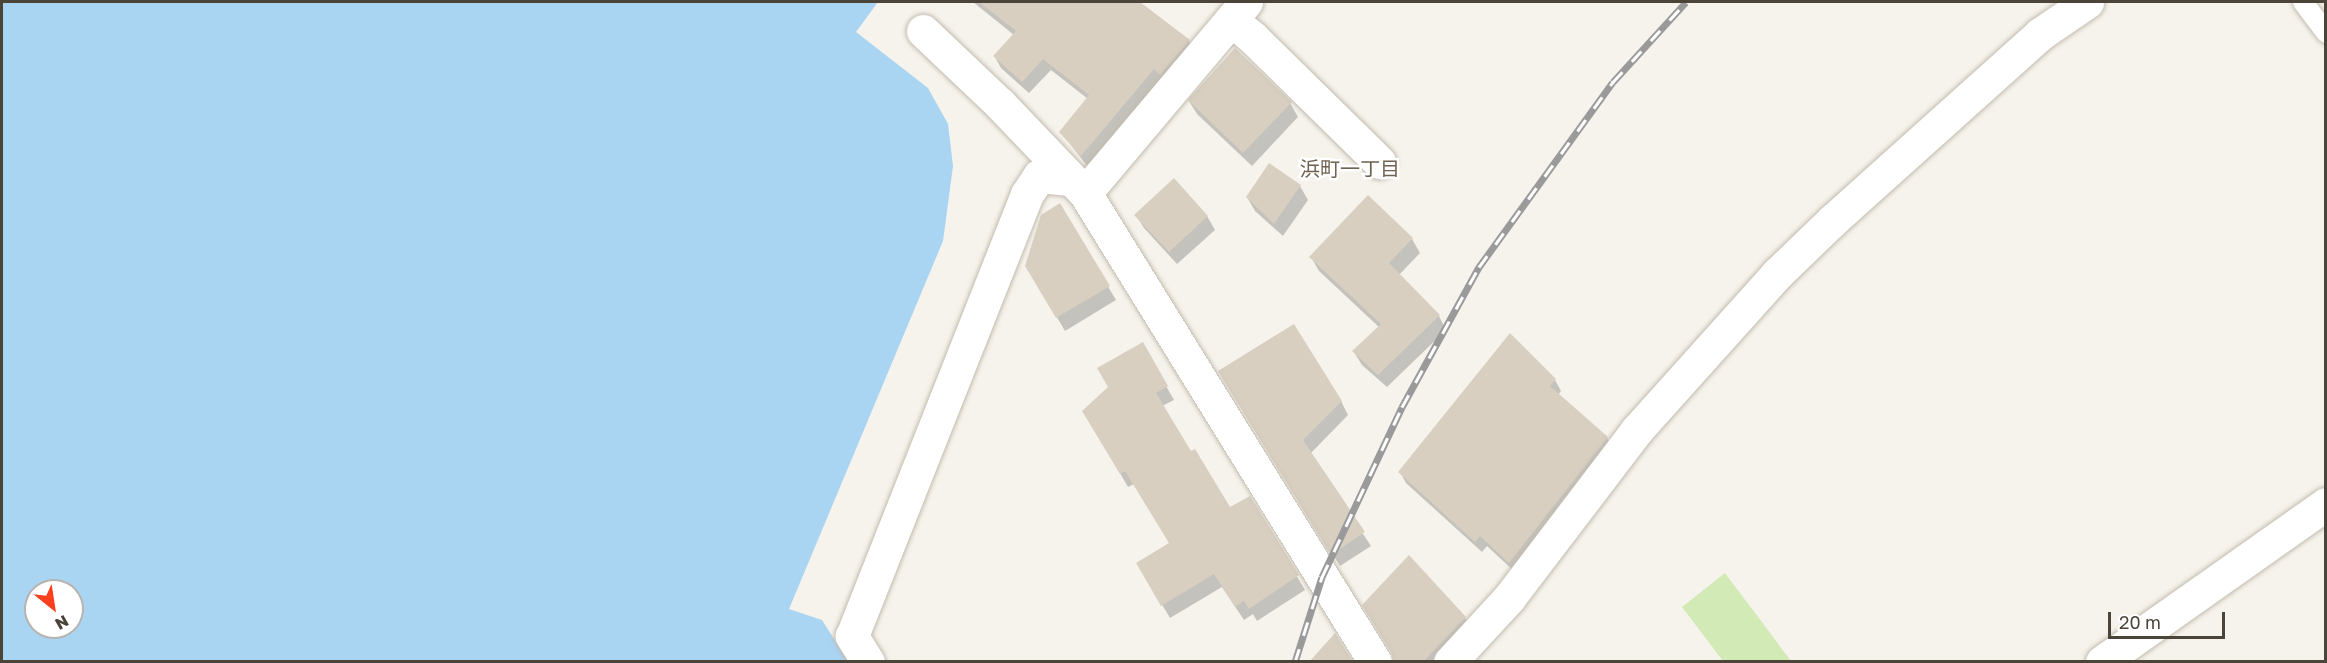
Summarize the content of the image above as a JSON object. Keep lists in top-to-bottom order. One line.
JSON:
{"districts":["浜町一丁目"],"scale_bar":"20 m","north":"bottom right"}
